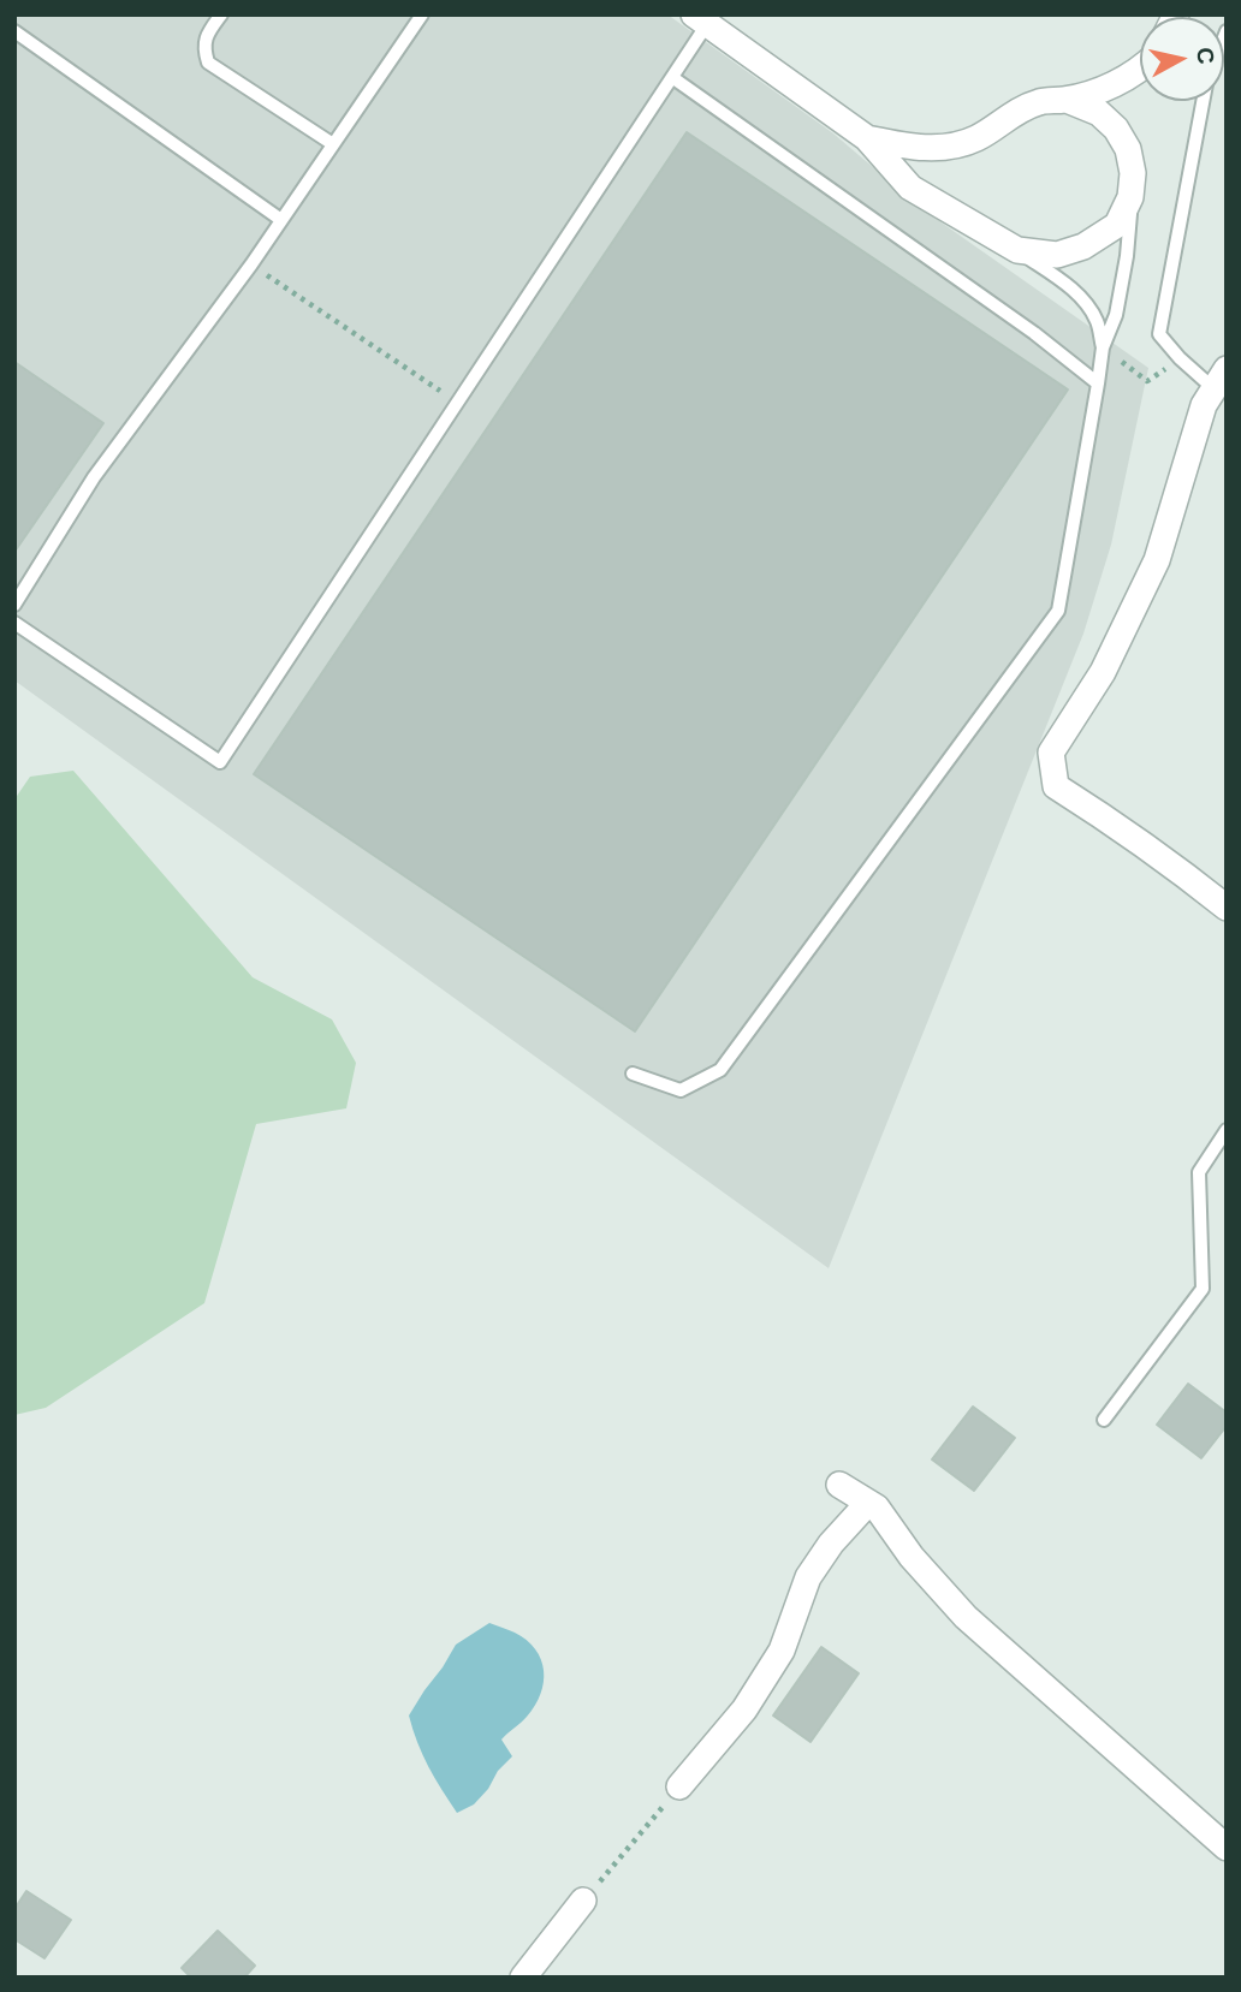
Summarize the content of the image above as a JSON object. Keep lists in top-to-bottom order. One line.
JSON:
{"north":"right"}
